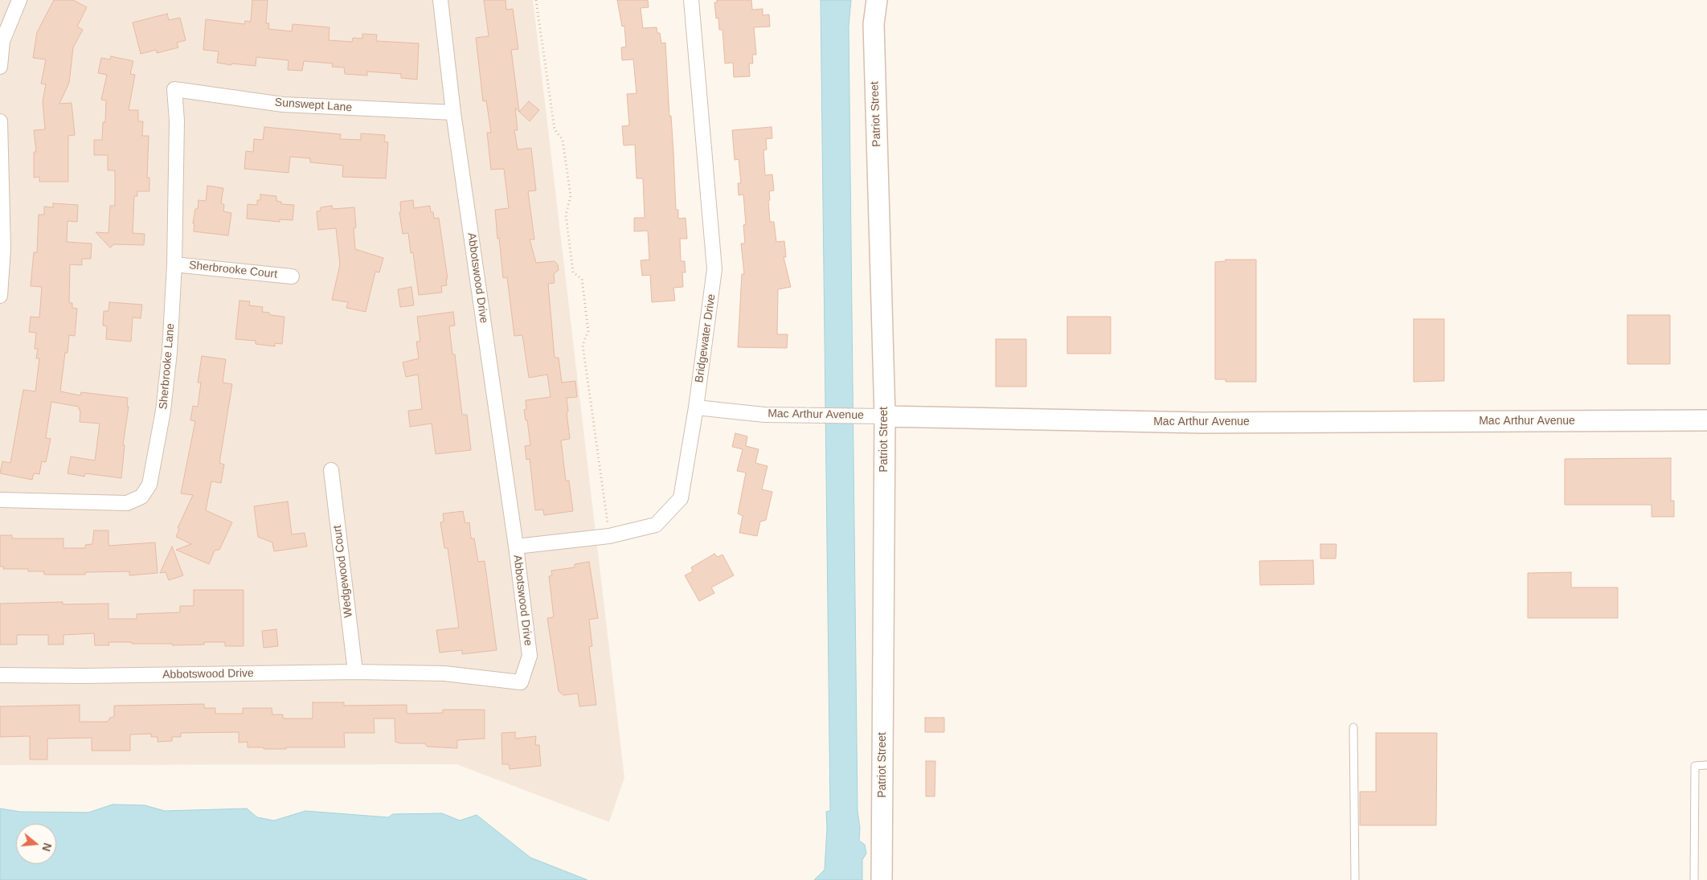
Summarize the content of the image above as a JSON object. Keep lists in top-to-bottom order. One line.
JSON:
{"streets":{"main road":["Patriot Street","Mac Arthur Avenue"],"street":["Sunswept Lane","Sherbrooke Court","Abbotswood Drive","Bridgewater Drive","Sherbrooke Lane","Wedgewood Court"]},"crossings":[["Sunswept Lane","Abbotswood Drive"],["Sunswept Lane","Sherbrooke Lane"],["Patriot Street","Mac Arthur Avenue"],["Sherbrooke Court","Sherbrooke Lane"],["Abbotswood Drive","Bridgewater Drive"],["Abbotswood Drive","Wedgewood Court"],["Bridgewater Drive","Mac Arthur Avenue"]],"north":"right"}
